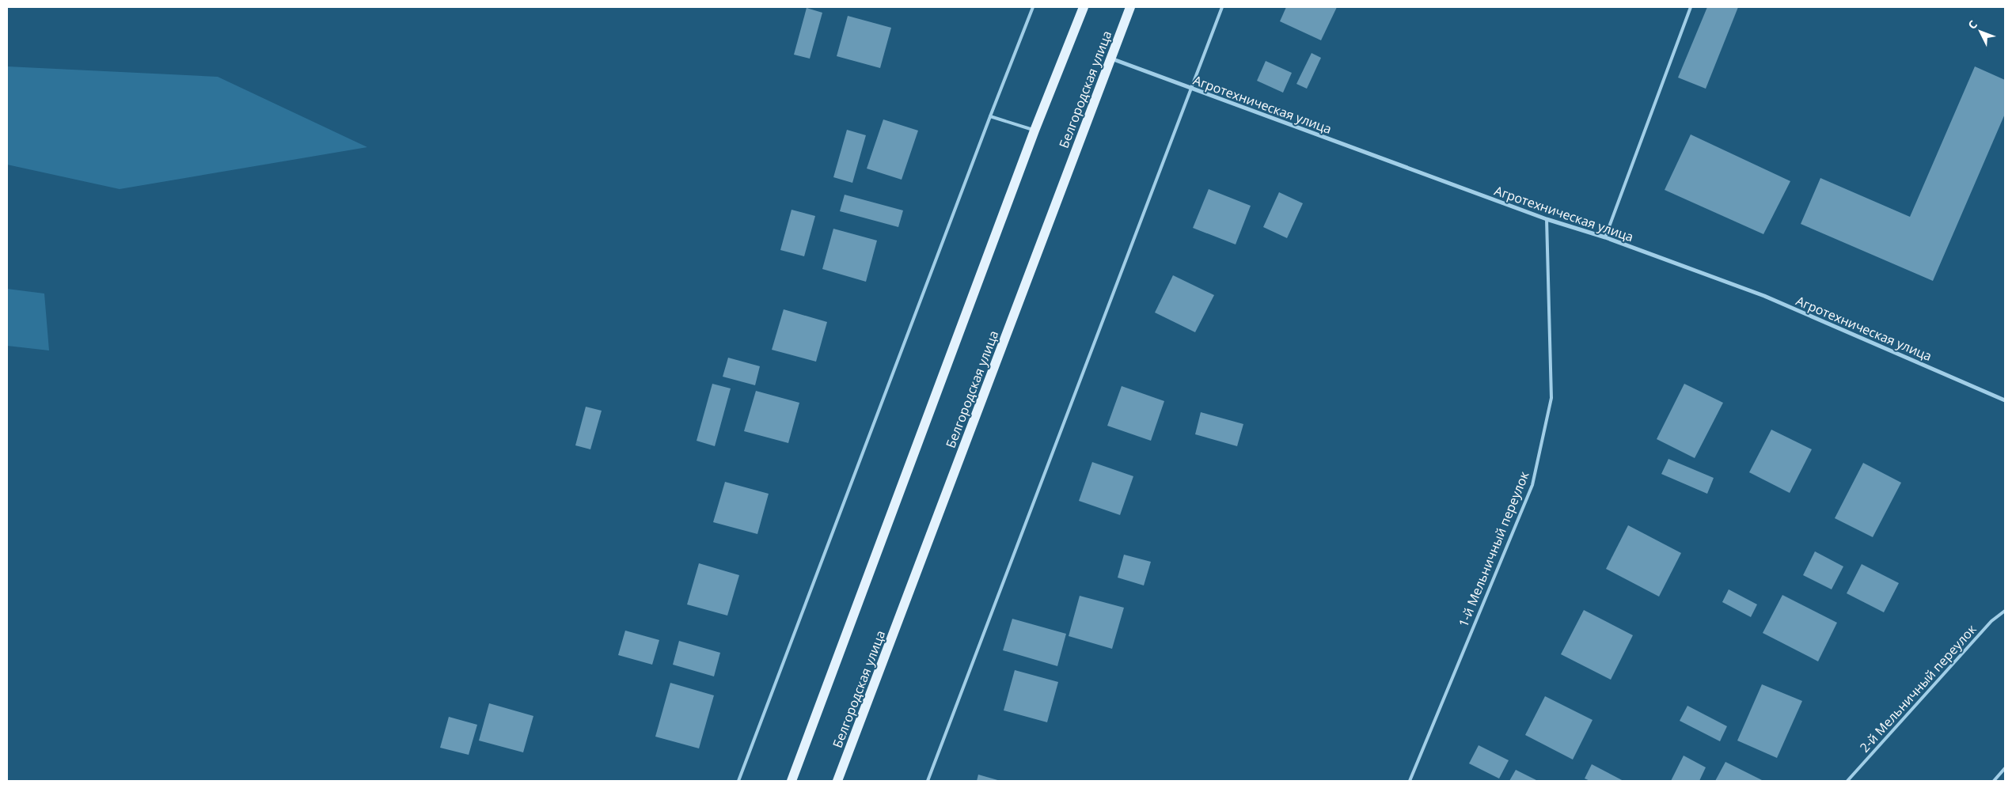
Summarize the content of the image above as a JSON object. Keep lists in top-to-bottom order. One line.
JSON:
{"streets":{"main road":["Белгородская улица"],"street":["Агротехническая улица"],"lane":["1-й Мельничный переулок","2-й Мельничный переулок"]},"crossings":[["Белгородская улица","Агротехническая улица"],["Агротехническая улица","1-й Мельничный переулок"]],"north":"top left"}
